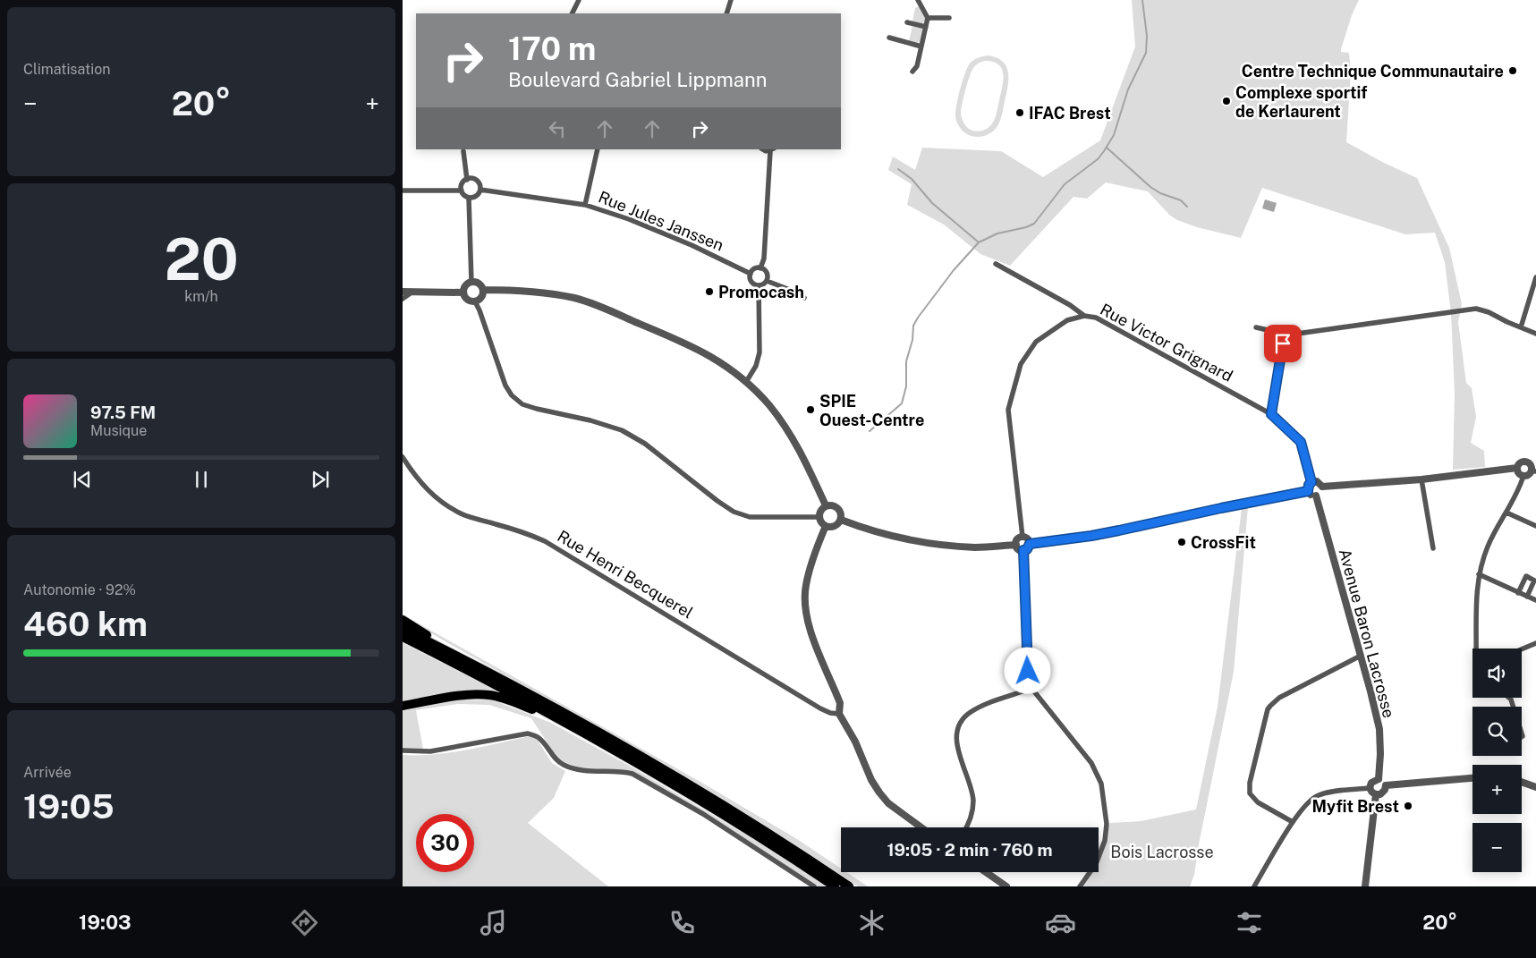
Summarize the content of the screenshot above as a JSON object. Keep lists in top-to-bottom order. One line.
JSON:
{"streets":{"street":["Rue Jules Janssen","Rue Victor Grignard","Rue Henri Becquerel","Avenue Baron Lacrosse"]},"crossings":[["Rue Victor Grignard","Avenue Baron Lacrosse"]],"parks":["Bois Lacrosse"],"places":["Centre Technique Communautaire","Complexe sportif de Kerlaurent","IFAC Brest","Promocash","SPIE Ouest-Centre","CrossFit","Myfit Brest"],"page":{"tile":["Climatisation",["20","km/h"],["Autonomie · 92%","460 km"],["Arrivée","19:05"]],"turn":["170 m","Boulevard Gabriel Lippmann"],"heat":["−","20°","+"],"song":["97.5 FM","Musique"],"map_buttons":["+","−"],"limit":"30","trip":"19:05 · 2 min · 760 m","tabs":["19:03","20°"]}}
